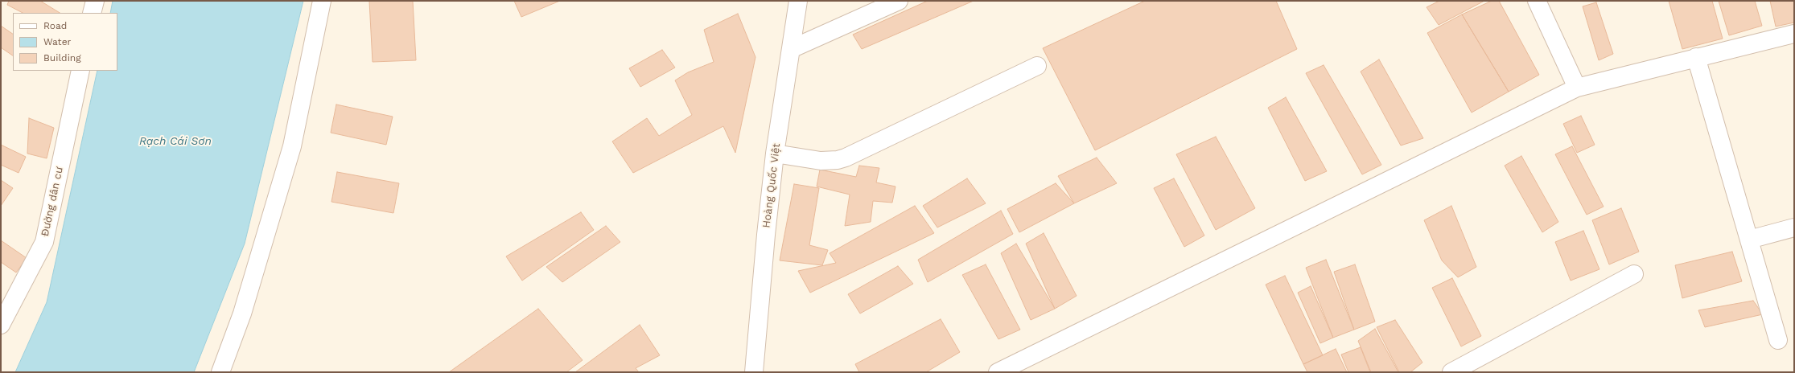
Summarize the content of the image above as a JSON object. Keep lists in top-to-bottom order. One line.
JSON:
{"streets":{"street":["Hoàng Quốc Việt","Đường dân cư"]},"water":["Rạch Cái Sơn"],"legend":["Road","Water","Building"]}
